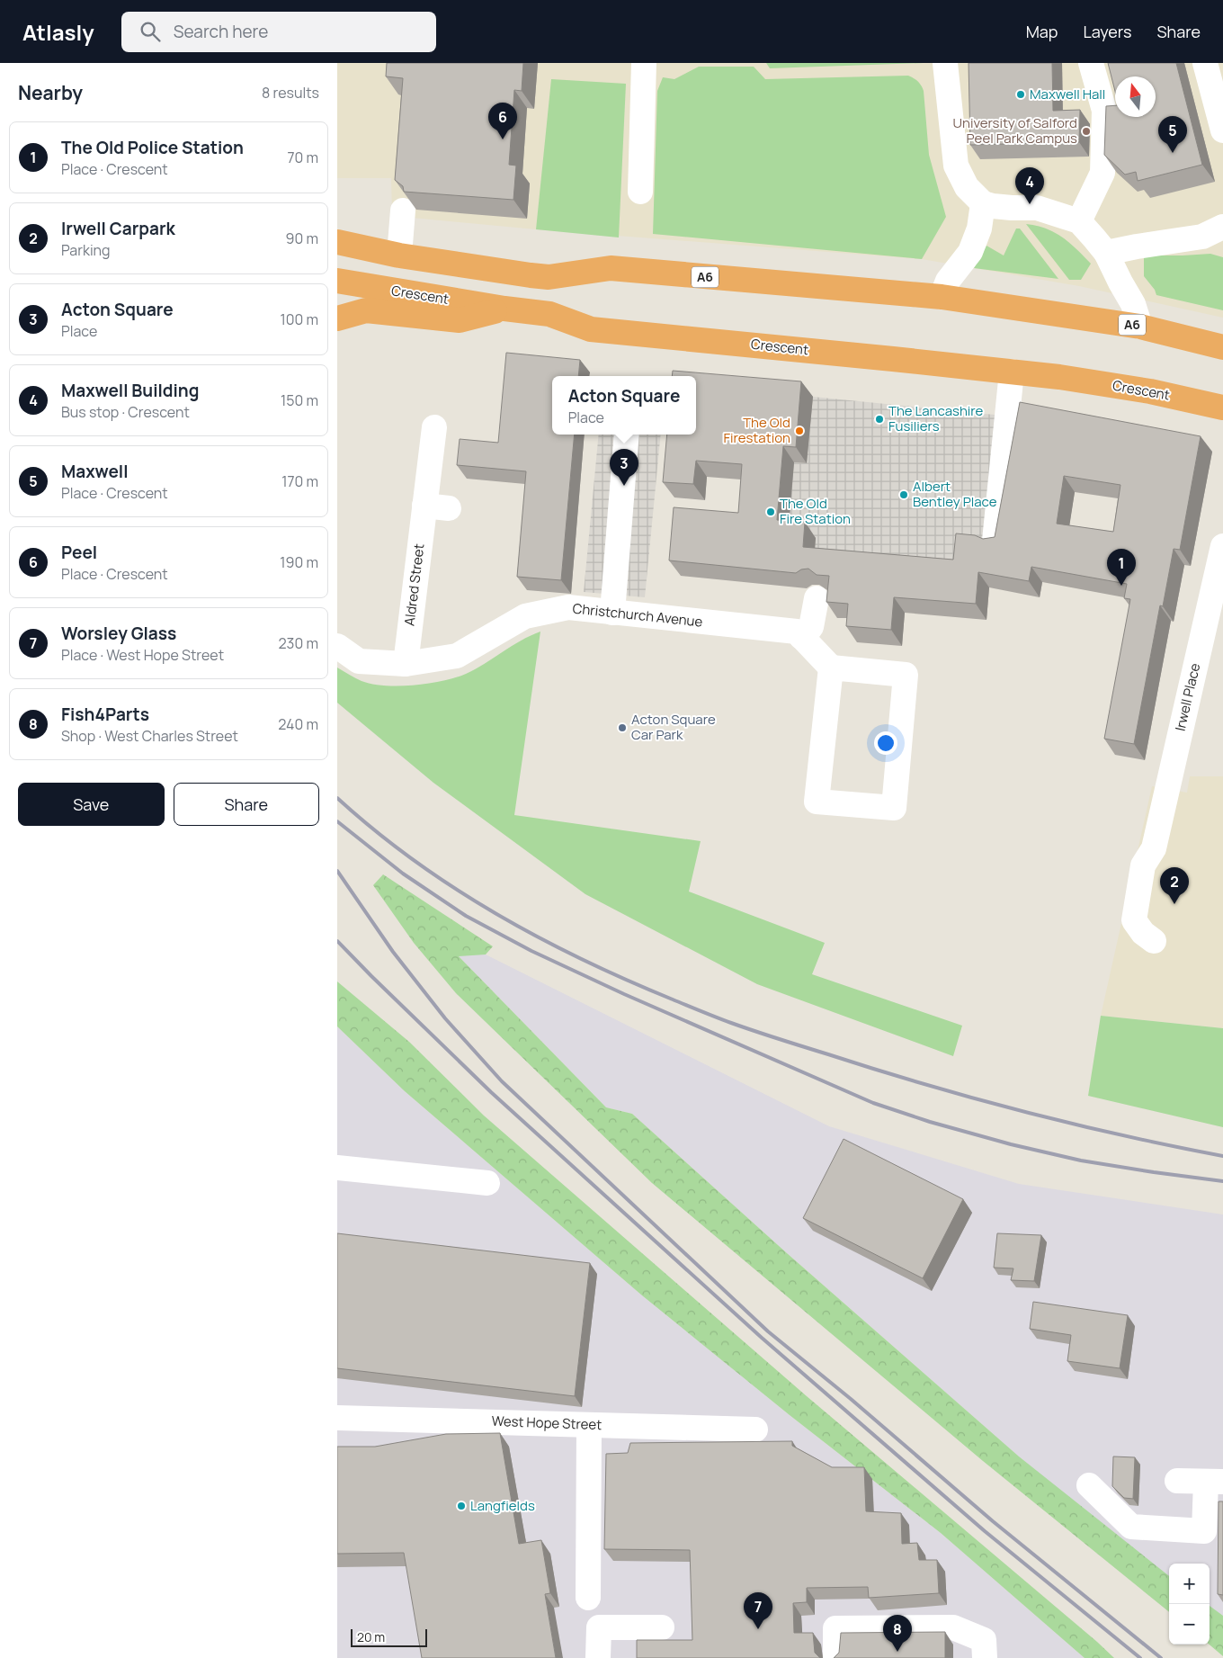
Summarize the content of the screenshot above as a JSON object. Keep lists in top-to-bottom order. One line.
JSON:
{"streets":{"highway":["A6","Crescent"],"street":["Aldred Street","Christchurch Avenue","Irwell Place","West Hope Street"]},"crossings":[["Aldred Street","Christchurch Avenue"]],"places":["Maxwell Hall","University of Salford Peel Park Campus","The Lancashire Fusiliers","The Old Firestation","Albert Bentley Place","The Old Fire Station","Acton Square Car Park","Langfields"],"scale_bar":"20 m","north":"top","page":{"header":"Atlasly","search":"Search here","nav":["Map","Layers","Share"],"heading":["Nearby","8 results"],"pins":["6","5","4","3","1","2","7","8"],"list":[{"mark":"1","name":"The Old Police Station","note":"Place · Crescent","value":"70 m"},{"mark":"2","name":"Irwell Carpark","note":"Parking","value":"90 m"},{"mark":"3","name":"Acton Square","note":"Place","value":"100 m"},{"mark":"4","name":"Maxwell Building","note":"Bus stop · Crescent","value":"150 m"},{"mark":"5","name":"Maxwell","note":"Place · Crescent","value":"170 m"},{"mark":"6","name":"Peel","note":"Place · Crescent","value":"190 m"},{"mark":"7","name":"Worsley Glass","note":"Place · West Hope Street","value":"230 m"},{"mark":"8","name":"Fish4Parts","note":"Shop · West Charles Street","value":"240 m"}],"popup":["Acton Square","Place"],"buttons":["Save","Share"],"map_buttons":["+","−"],"scale":"20 m"}}
